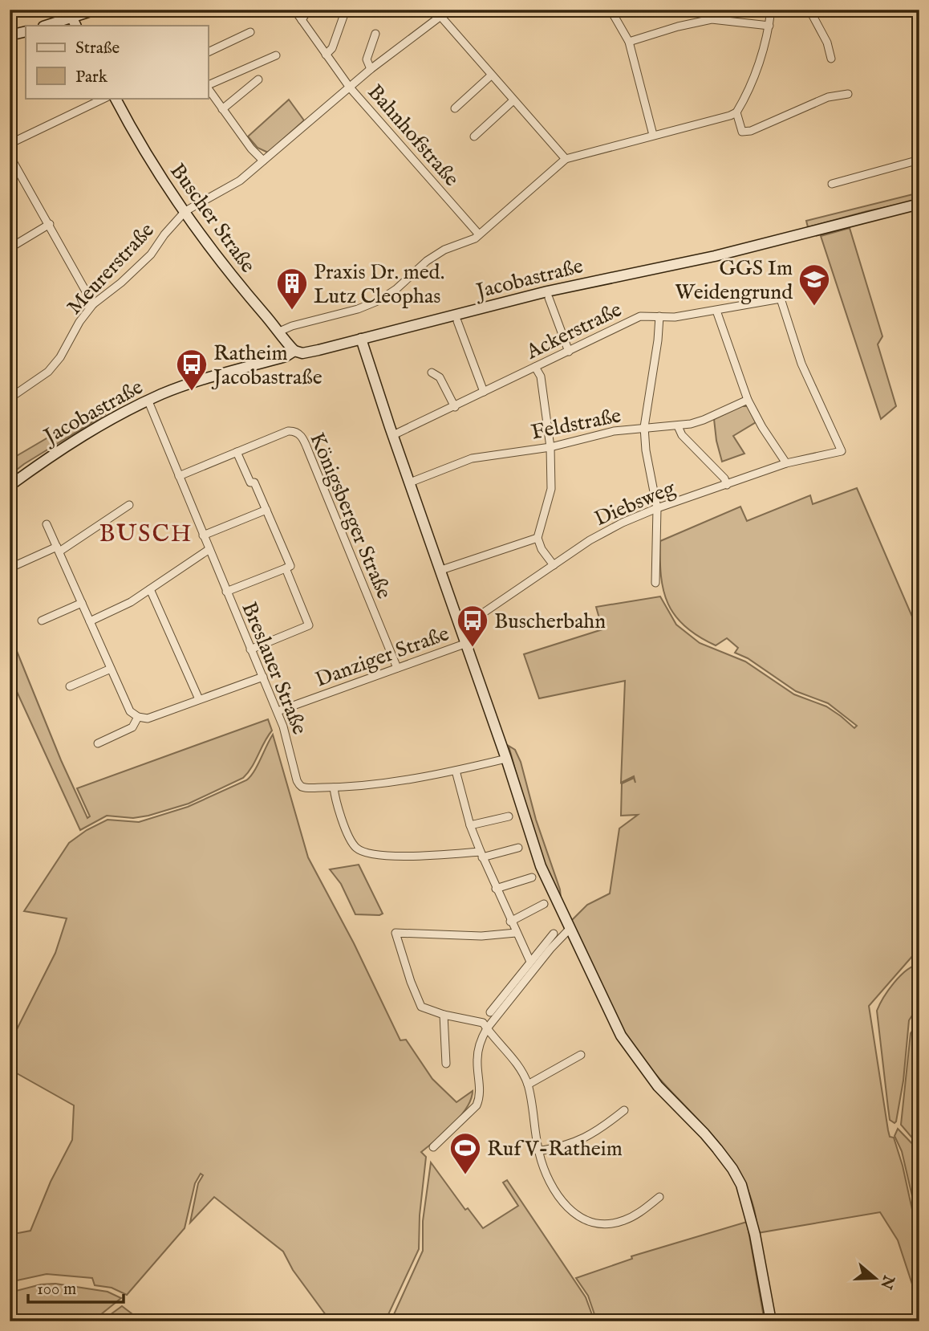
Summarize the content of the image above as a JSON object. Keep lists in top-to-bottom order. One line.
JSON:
{"streets":{"main road":["Buscher Straße","Jacobastraße"],"street":["Bahnhofstraße","Meurerstraße","Ackerstraße","Feldstraße","Diebsweg","Königsberger Straße","Danziger Straße","Breslauer Straße"]},"crossings":[["Bahnhofstraße","Meurerstraße"],["Buscher Straße","Meurerstraße"],["Buscher Straße","Jacobastraße"],["Jacobastraße","Breslauer Straße"],["Ackerstraße","Diebsweg"],["Königsberger Straße","Danziger Straße"],["Königsberger Straße","Breslauer Straße"],["Danziger Straße","Breslauer Straße"]],"districts":["BUSCH"],"places":{"school or university":["GGS Im Weidengrund"],"building":["Praxis Dr. med. Lutz Cleophas"],"bus stop":["Ratheim Jacobastraße","Buscherbahn"],"sports":["RufV-Ratheim"]},"legend":["Straße","Park"],"scale_bar":"100 m","north":"right"}
